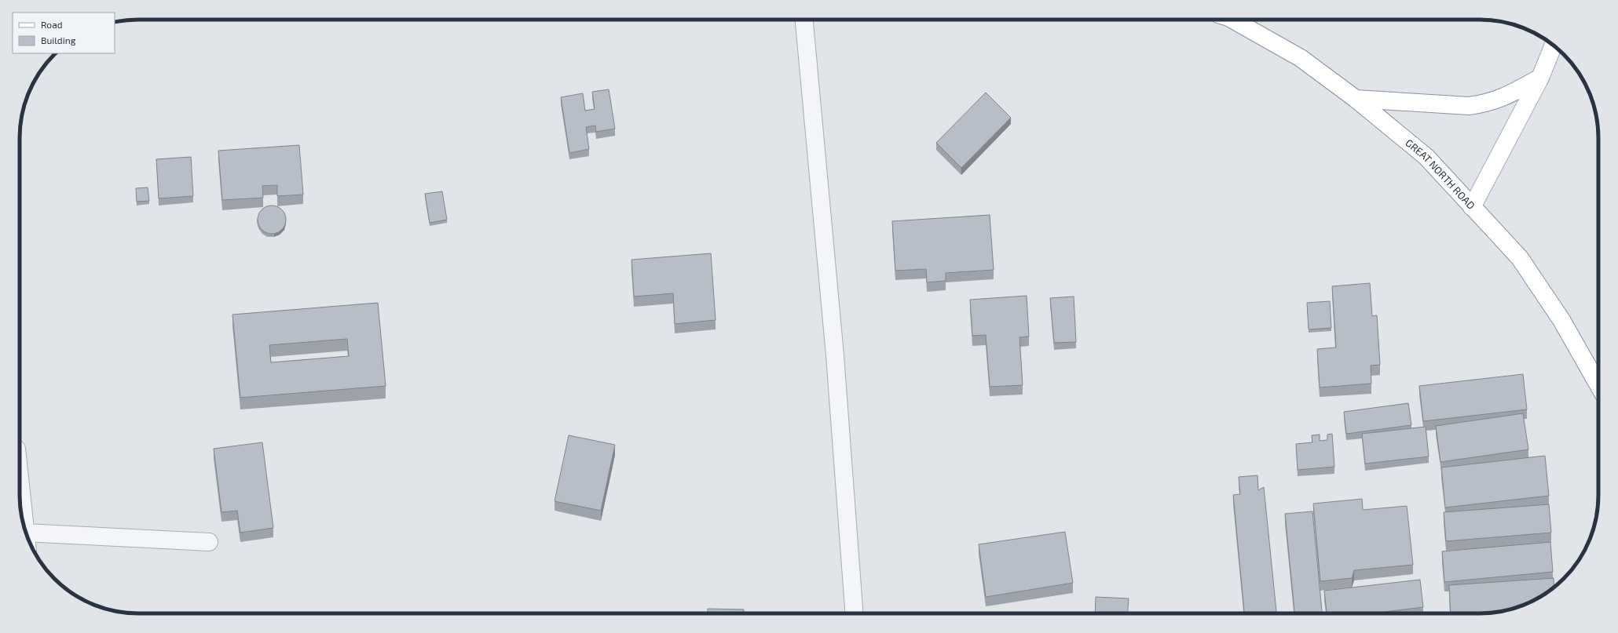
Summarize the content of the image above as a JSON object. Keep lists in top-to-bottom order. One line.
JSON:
{"streets":{"main road":["GREAT NORTH ROAD"]},"legend":["Road","Building"]}
